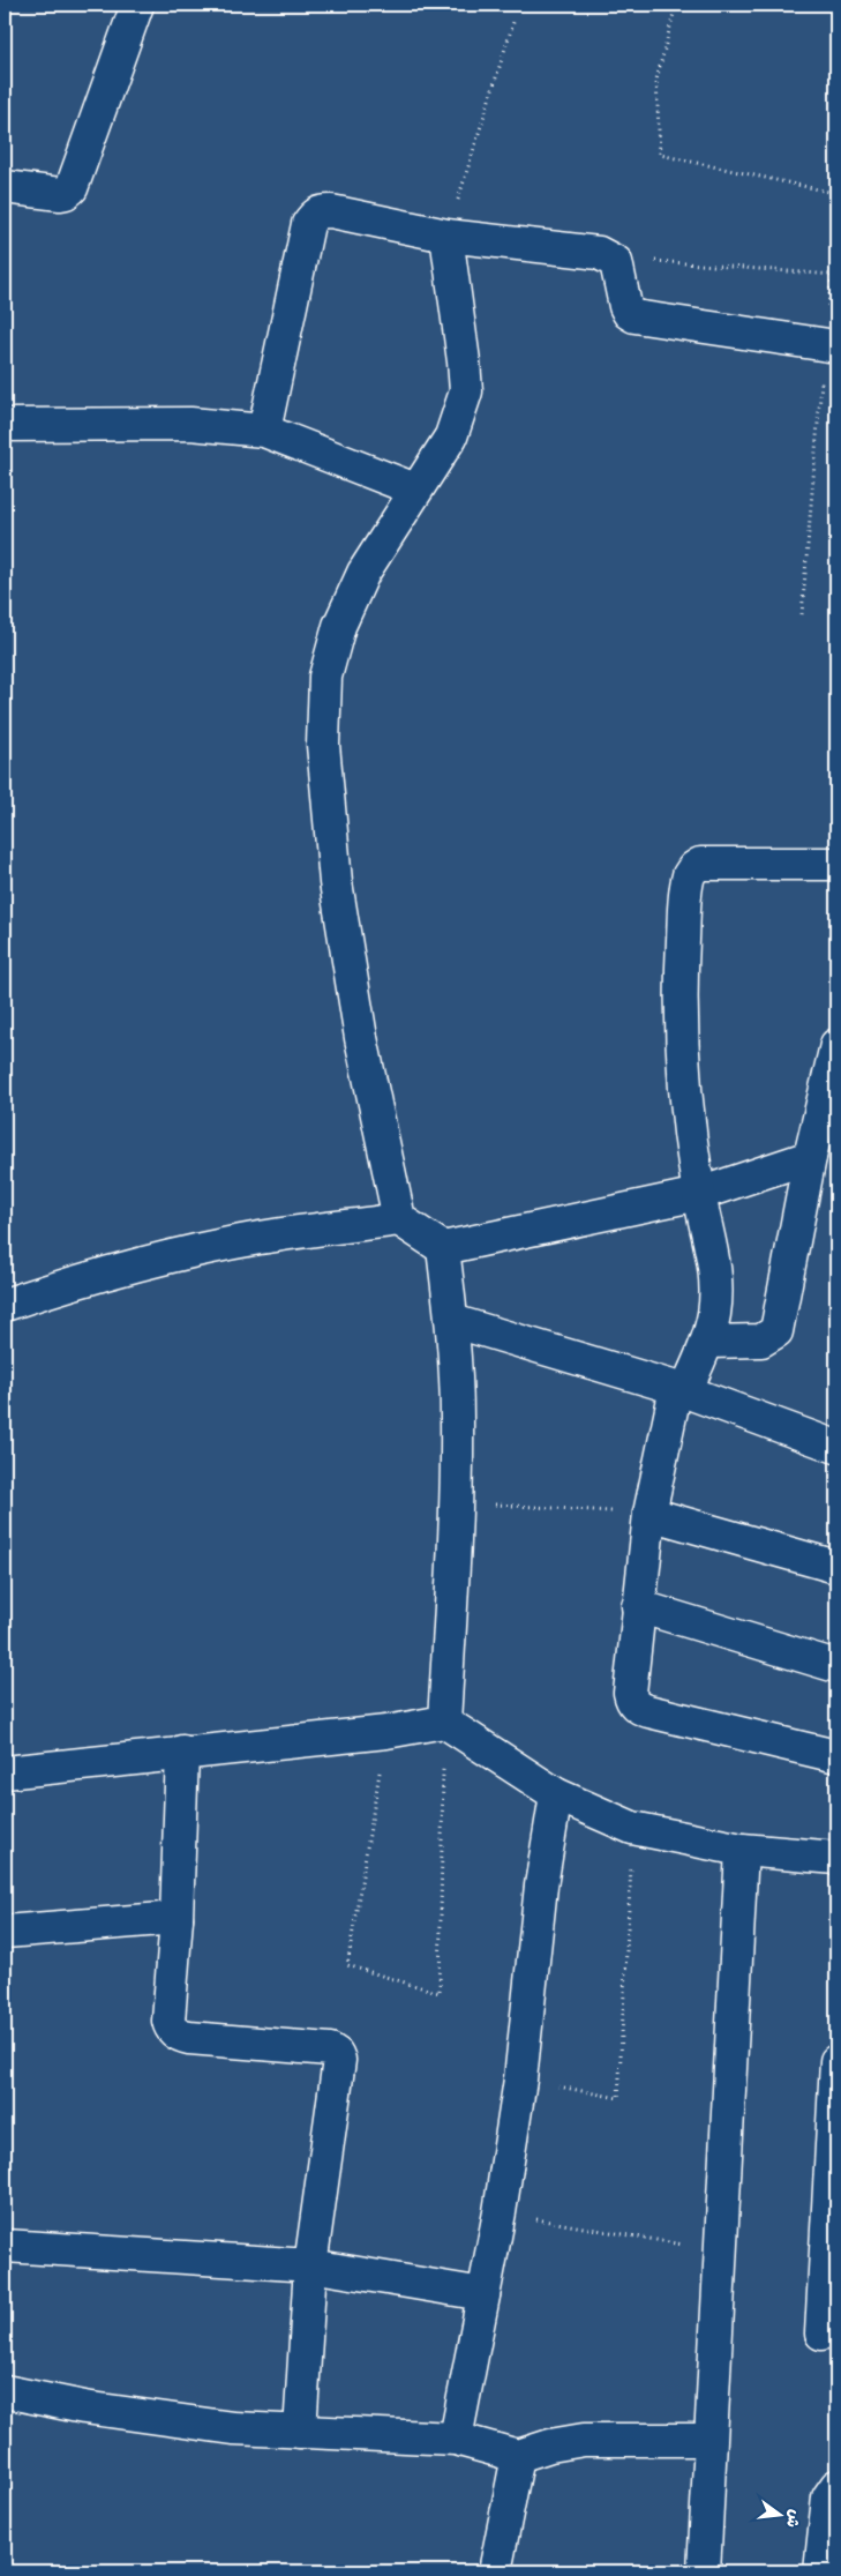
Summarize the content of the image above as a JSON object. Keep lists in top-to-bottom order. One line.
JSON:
{"north":"right"}
